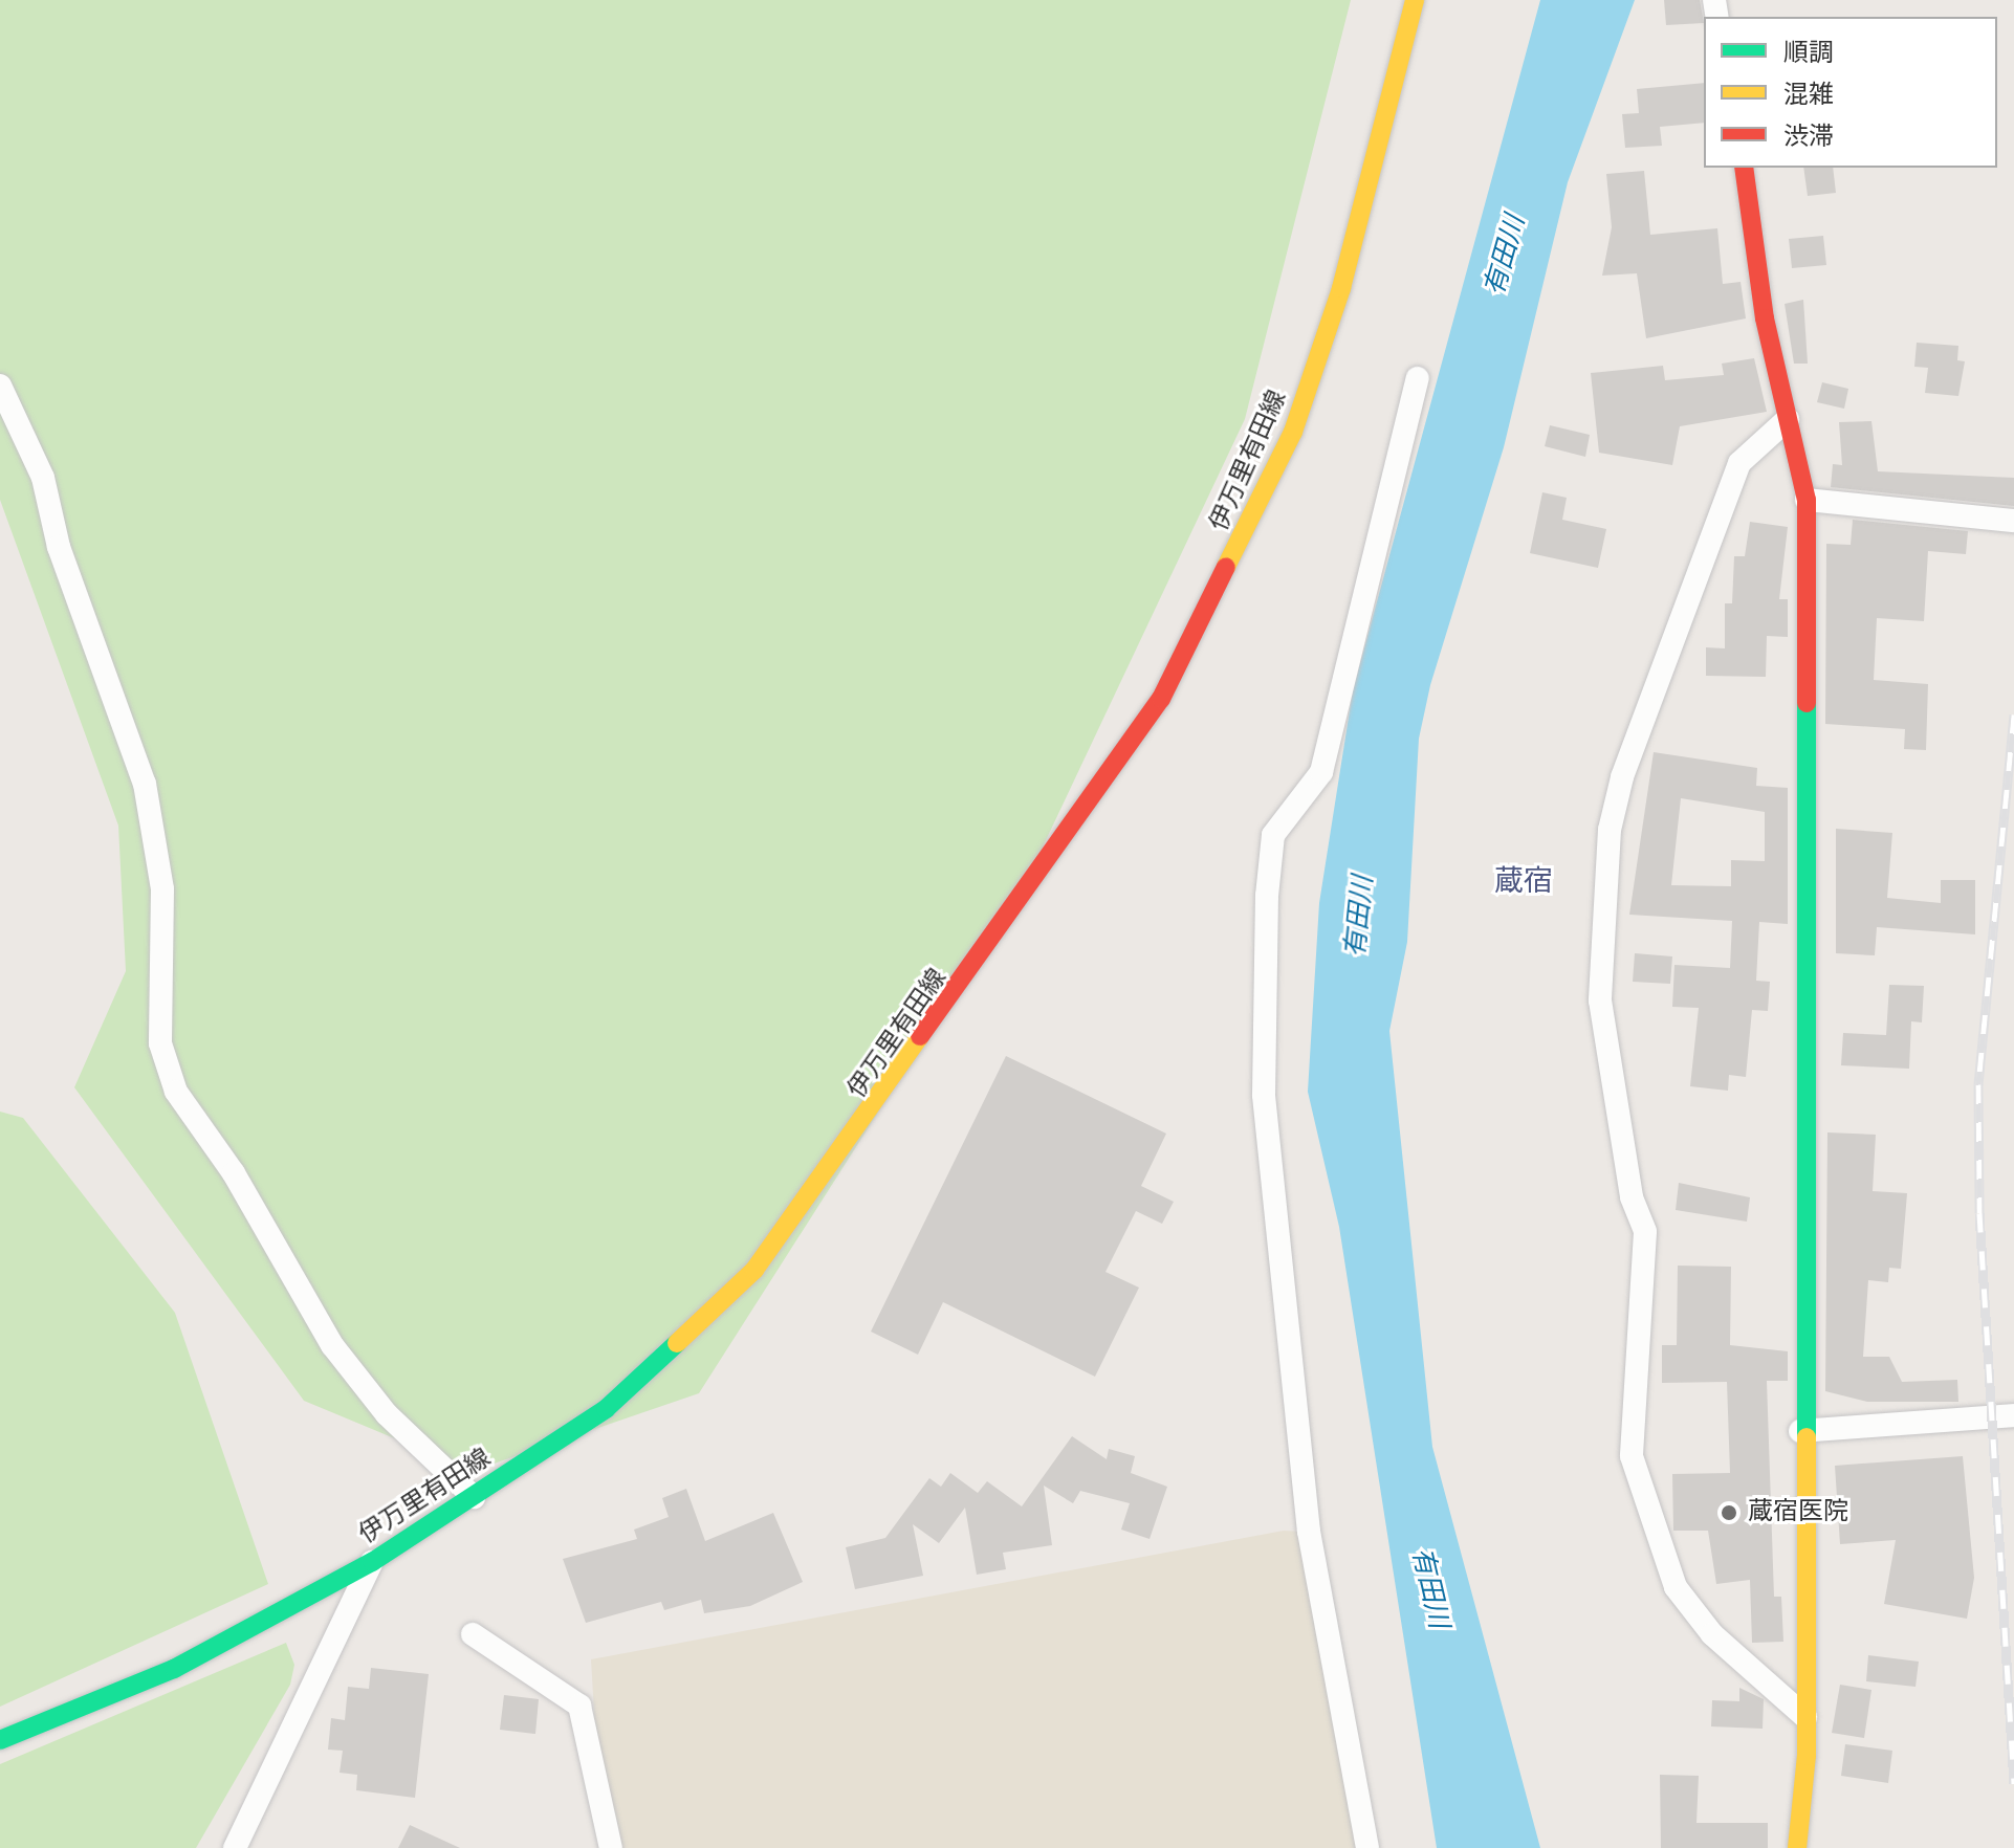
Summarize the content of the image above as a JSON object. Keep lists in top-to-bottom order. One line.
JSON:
{"streets":{"main road":["伊万里有田線"]},"districts":["蔵宿"],"water":["有田川"],"places":["蔵宿医院"],"legend":["順調","混雑","渋滞"]}
